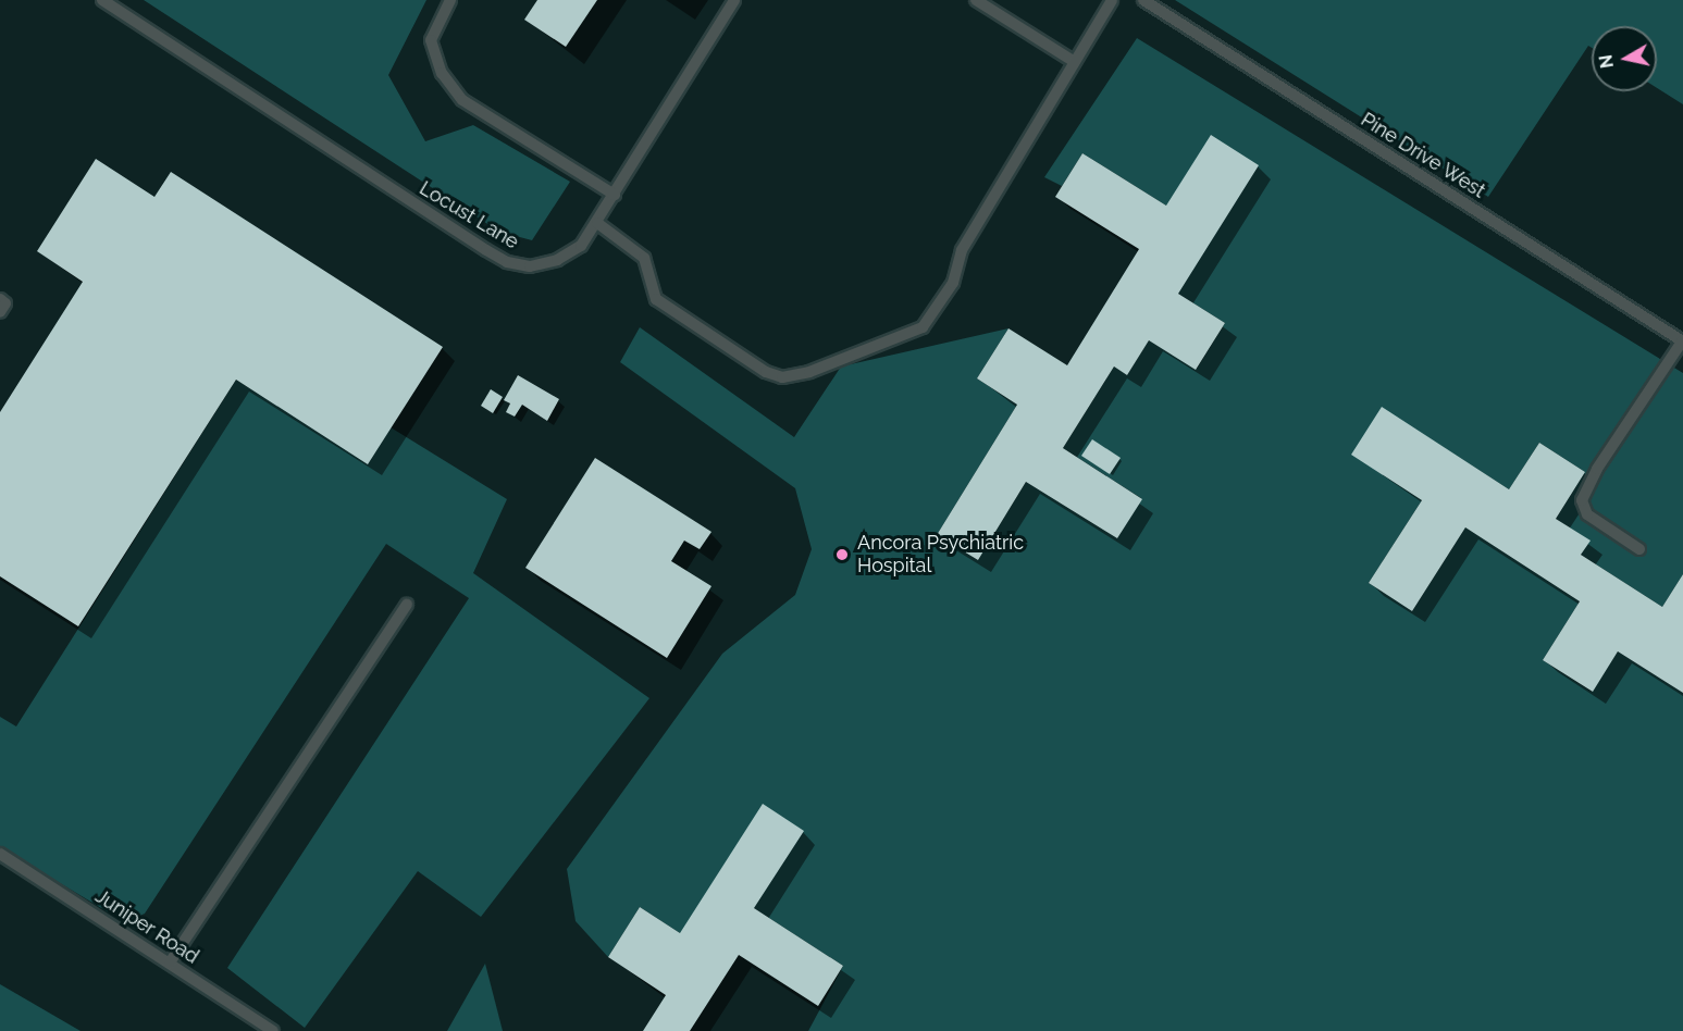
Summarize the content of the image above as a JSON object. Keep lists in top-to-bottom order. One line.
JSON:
{"streets":{"lane":["Pine Drive West","Locust Lane","Juniper Road"]},"places":["Ancora Psychiatric Hospital"],"north":"left"}
